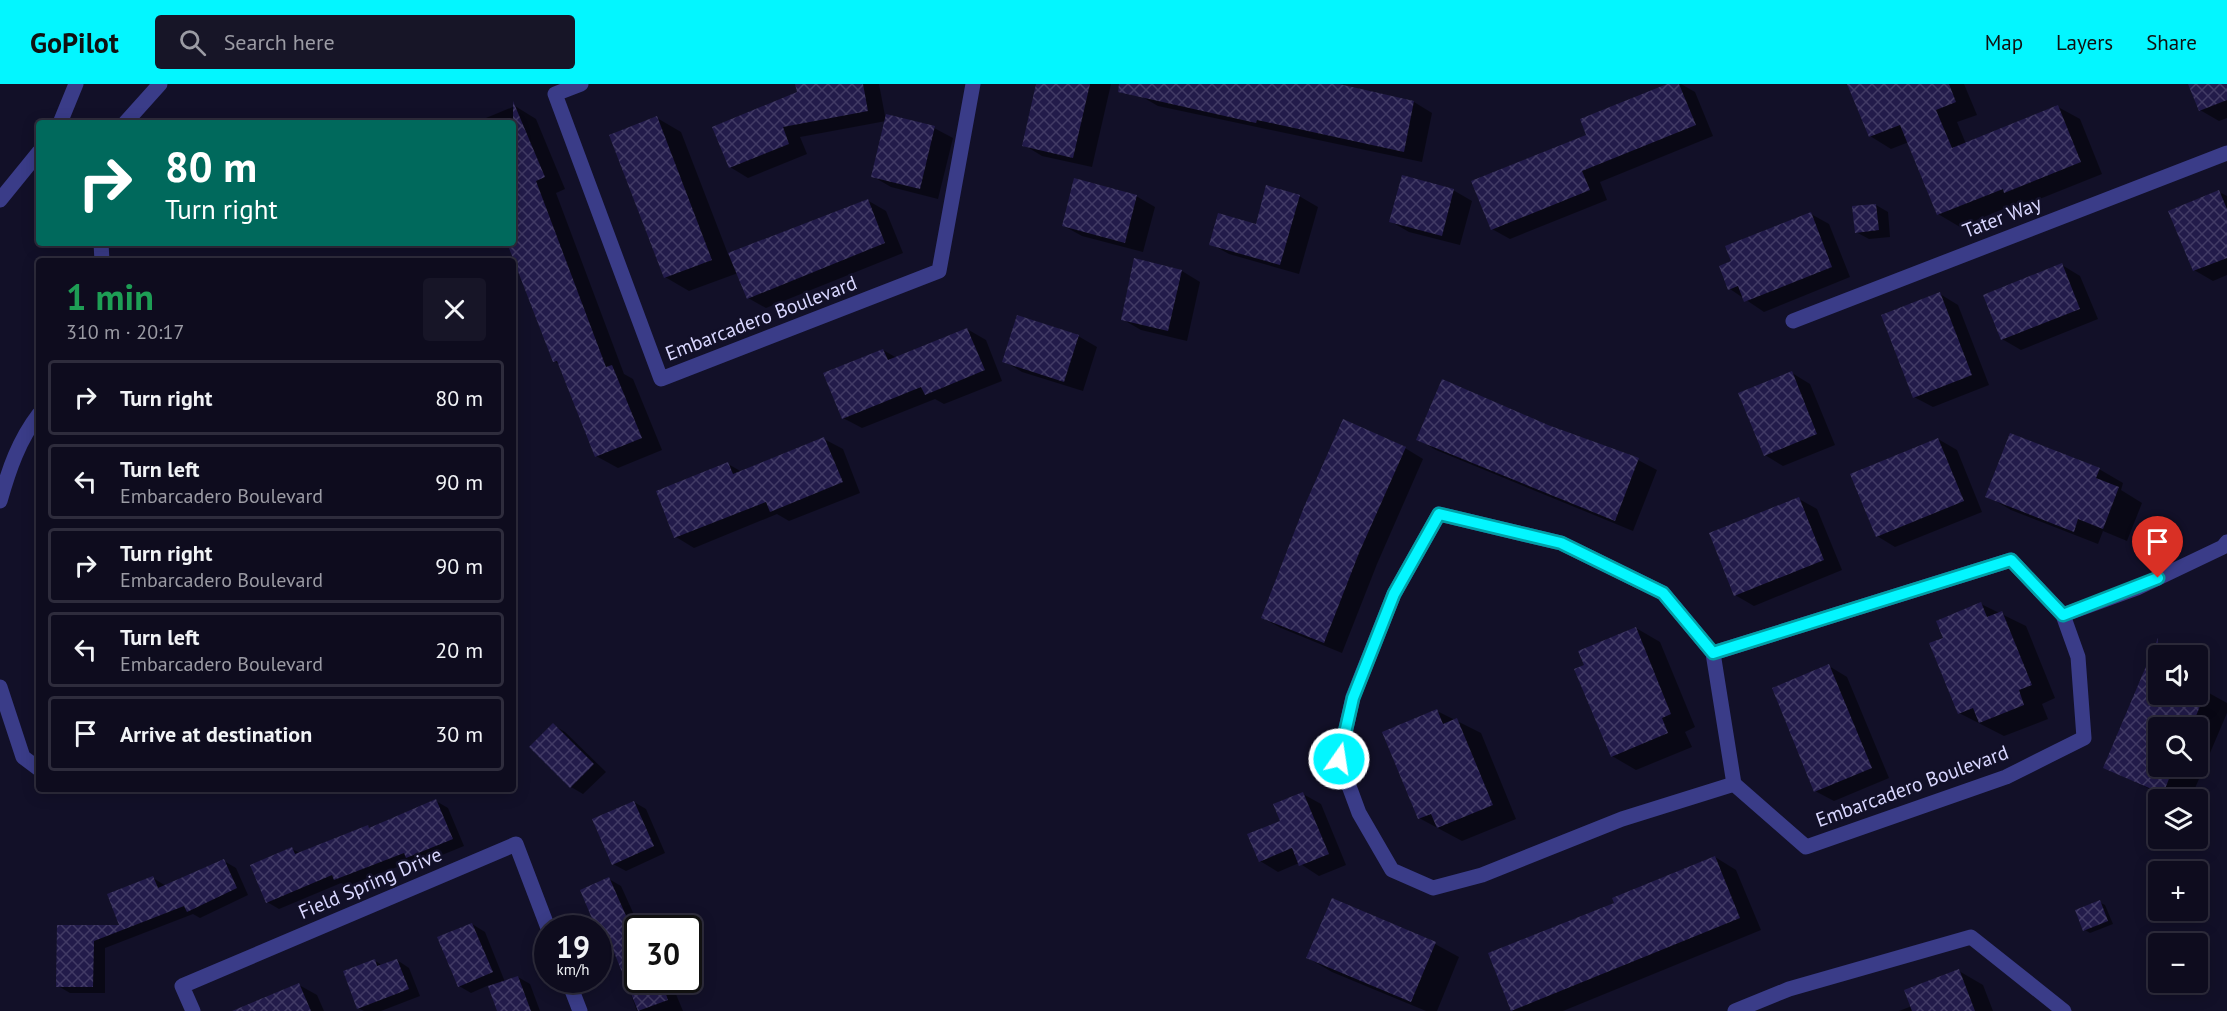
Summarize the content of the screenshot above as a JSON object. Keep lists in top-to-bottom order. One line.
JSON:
{"streets":{"street":["Tater Way","Embarcadero Boulevard","Field Spring Drive"]},"page":{"header":"GoPilot","search":"Search here","nav":["Map","Layers","Share"],"turn":["80 m","Turn right"],"heading":["1 min","310 m · 20:17"],"list":[{"name":"Turn right","value":"80 m"},{"name":"Turn left","note":"Embarcadero Boulevard","value":"90 m"},{"name":"Turn right","note":"Embarcadero Boulevard","value":"90 m"},{"name":"Turn left","note":"Embarcadero Boulevard","value":"20 m"},{"name":"Arrive at destination","value":"30 m"}],"map_buttons":["+","−"],"speed":"19 km/h","limit":"30"}}
